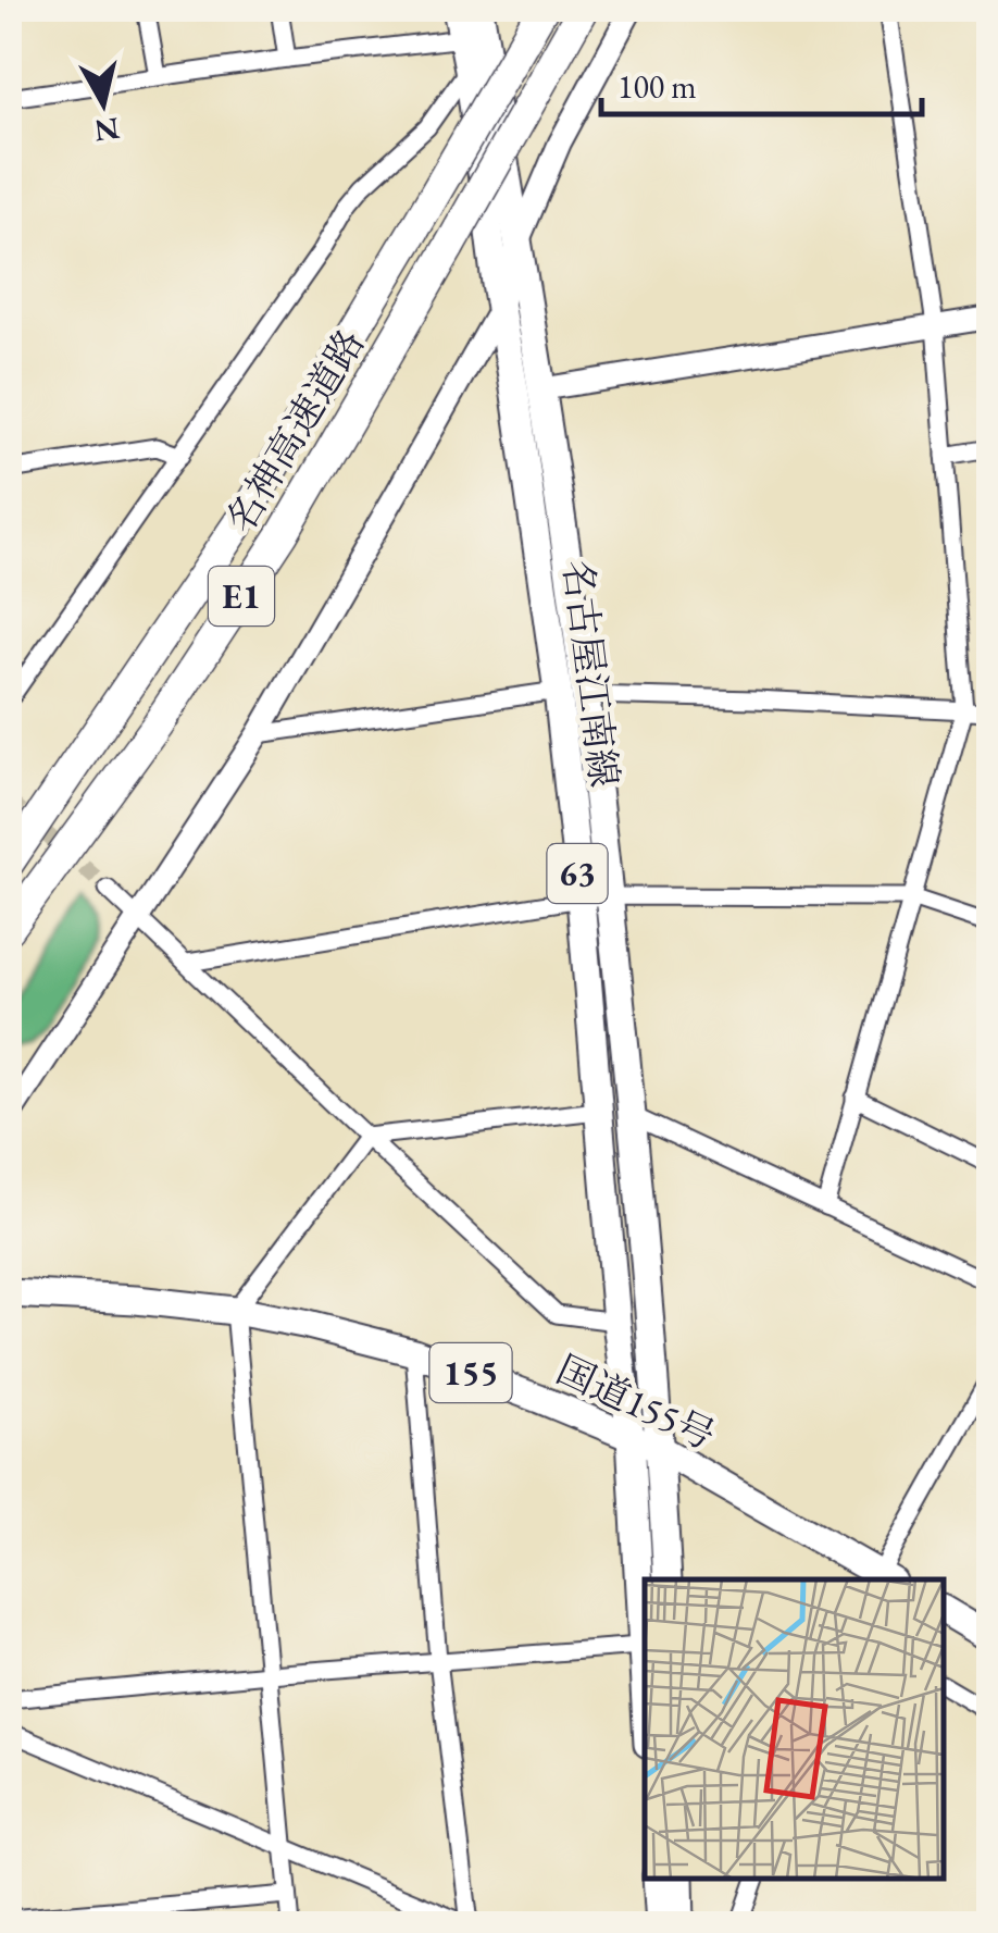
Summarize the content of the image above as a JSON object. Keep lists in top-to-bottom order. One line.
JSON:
{"streets":{"highway":["名神高速道路","E1"],"main road":["名古屋江南線","63","155","国道155号"]},"crossings":[["名古屋江南線","国道155号"]],"scale_bar":"100 m","north":"bottom"}
